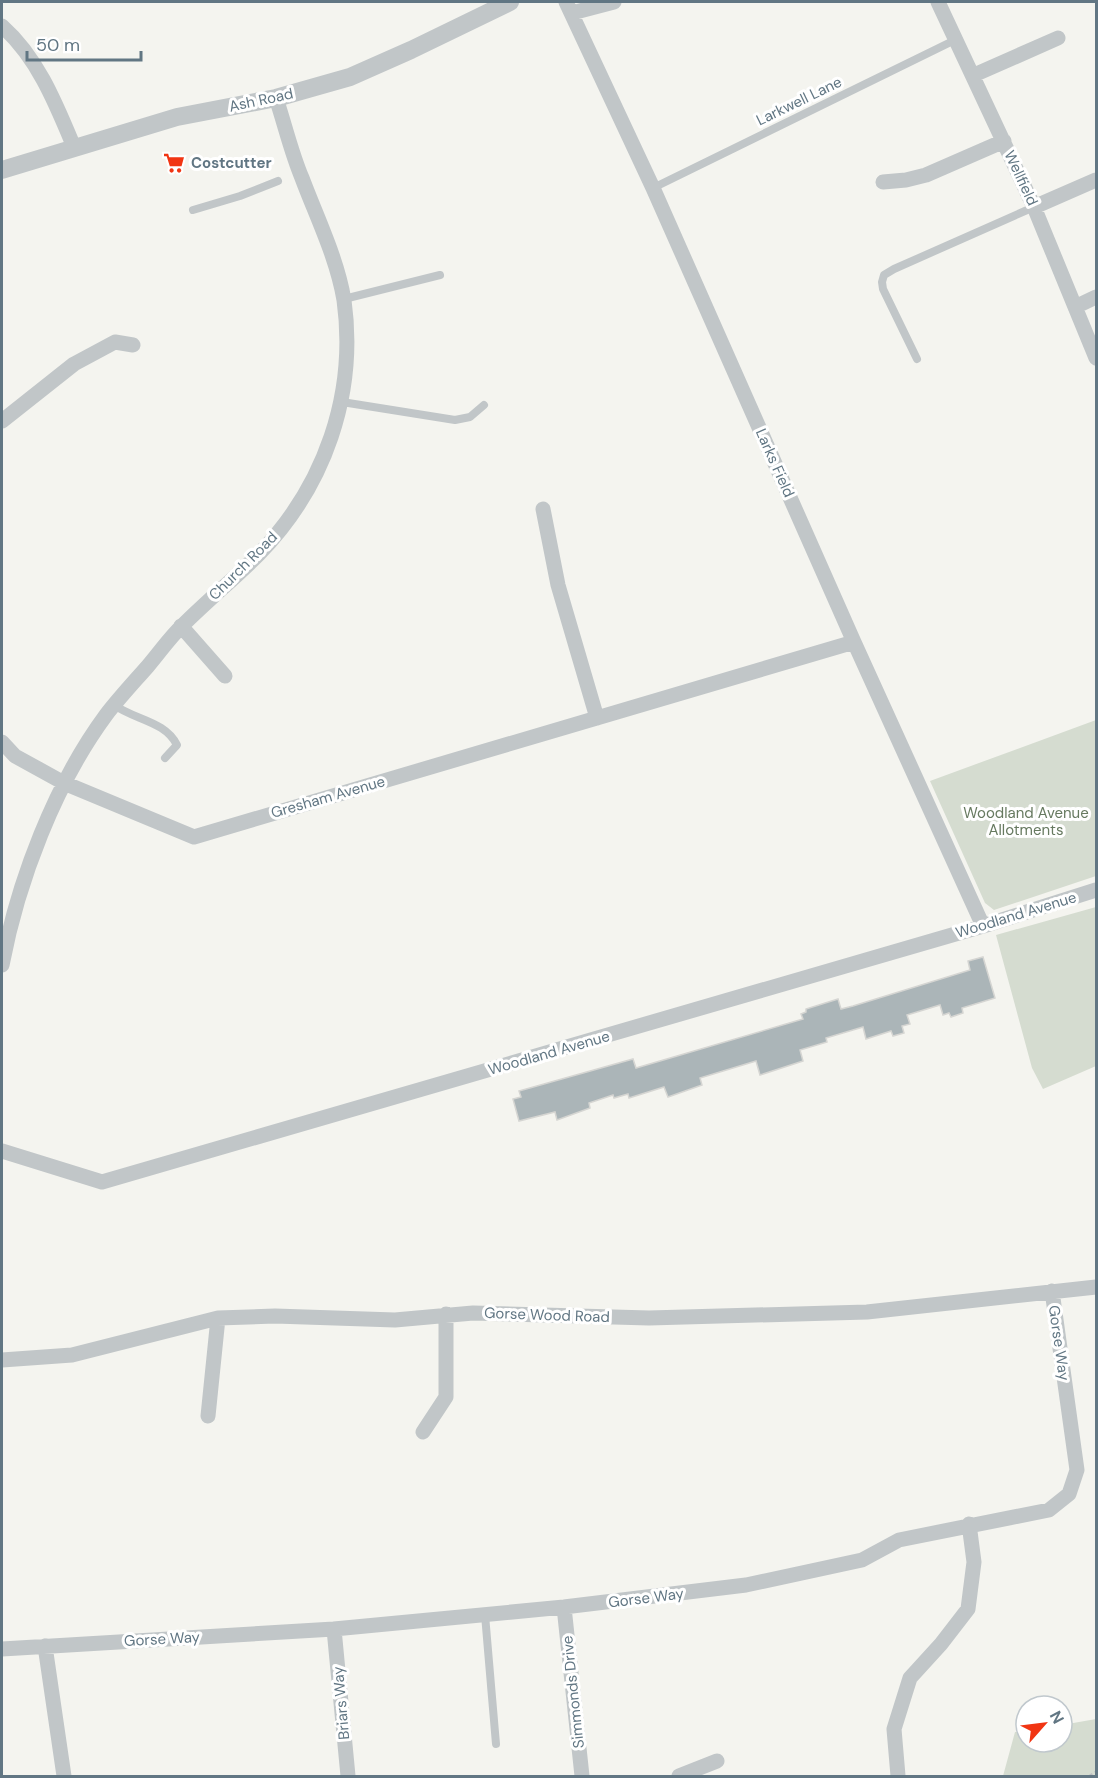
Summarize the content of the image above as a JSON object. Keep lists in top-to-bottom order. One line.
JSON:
{"streets":{"street":["Ash Road","Wellfield","Larks Field","Church Road","Gresham Avenue","Woodland Avenue","Gorse Wood Road","Gorse Way","Simmonds Drive","Briars Way"],"lane":["Larkwell Lane"]},"crossings":[["Ash Road","Church Road"],["Larkwell Lane","Wellfield"],["Larkwell Lane","Larks Field"],["Larks Field","Gresham Avenue"],["Larks Field","Woodland Avenue"],["Church Road","Gresham Avenue"],["Gorse Wood Road","Gorse Way"],["Gorse Way","Simmonds Drive"],["Gorse Way","Briars Way"]],"parks":["Woodland Avenue Allotments"],"places":{"supermarket":["Costcutter"]},"scale_bar":"50 m","north":"top right"}
